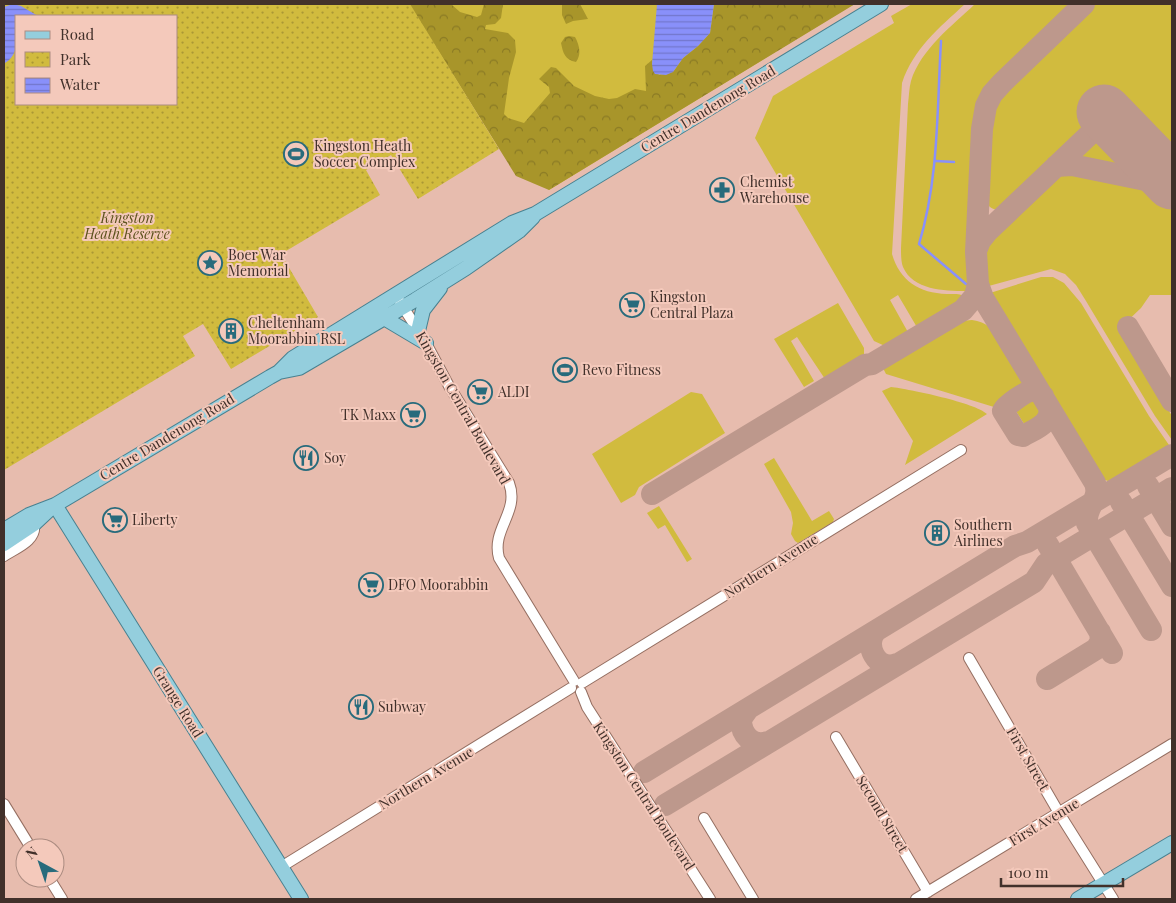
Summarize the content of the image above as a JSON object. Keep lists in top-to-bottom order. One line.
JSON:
{"streets":{"main road":["Centre Dandenong Road","Grange Road"],"street":["Kingston Central Boulevard","Northern Avenue","First Street","Second Street","First Avenue"]},"crossings":[["Centre Dandenong Road","Kingston Central Boulevard"],["Centre Dandenong Road","Grange Road"],["Kingston Central Boulevard","Northern Avenue"],["Northern Avenue","Grange Road"],["First Street","First Avenue"],["Second Street","First Avenue"]],"parks":["Kingston Heath Reserve"],"places":{"sports":["Kingston Heath Soccer Complex","Revo Fitness"],"pharmacy":["Chemist Warehouse"],"place":["Boer War Memorial"],"supermarket":["Kingston Central Plaza","ALDI","TK Maxx","Liberty","DFO Moorabbin"],"building":["Cheltenham Moorabbin RSL","Southern Airlines"],"restaurant":["Soy","Subway"]},"legend":["Road","Park","Water"],"scale_bar":"100 m","north":"top left"}
